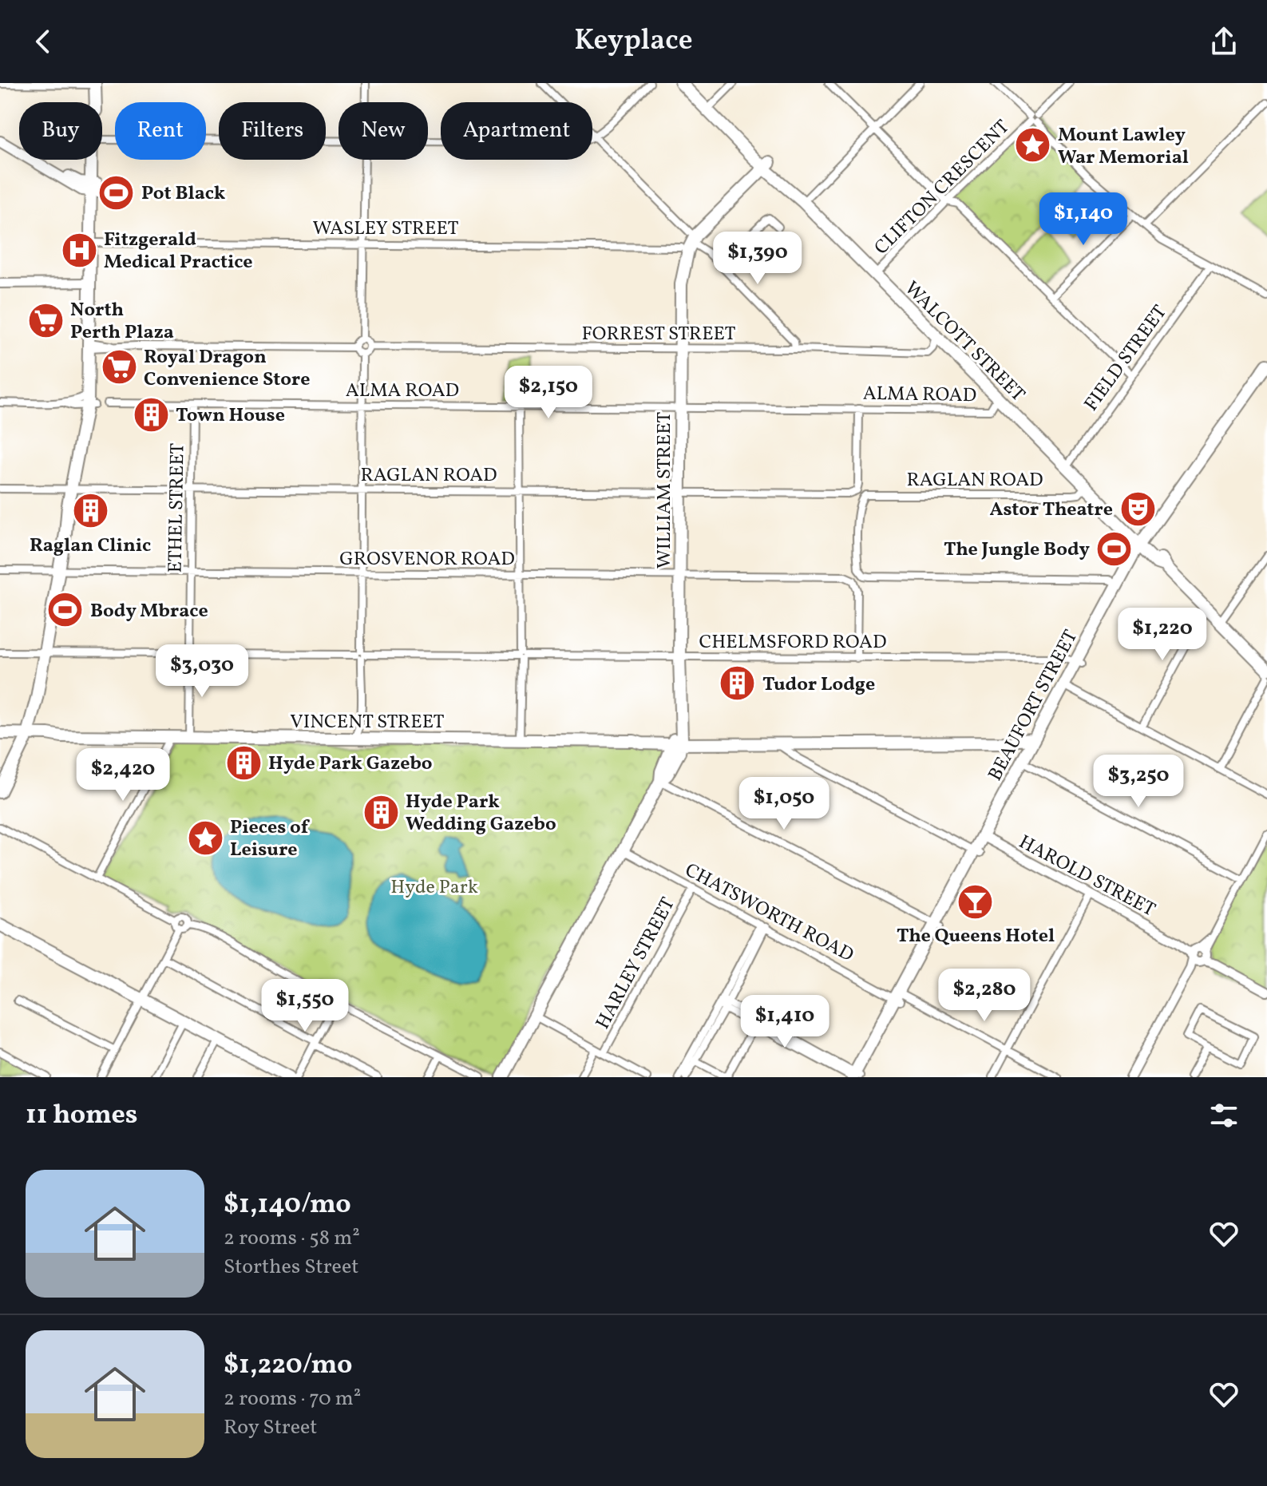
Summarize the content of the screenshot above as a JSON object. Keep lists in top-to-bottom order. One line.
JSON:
{"streets":{"main road":["WALCOTT STREET","WILLIAM STREET","BEAUFORT STREET","VINCENT STREET"],"street":["CLIFTON CRESCENT","WASLEY STREET","FORREST STREET","FIELD STREET","ALMA ROAD","RAGLAN ROAD","ETHEL STREET","GROSVENOR ROAD","CHELMSFORD ROAD","HAROLD STREET","CHATSWORTH ROAD","HARLEY STREET"]},"crossings":[["CLIFTON CRESCENT","WALCOTT STREET"],["WASLEY STREET","WILLIAM STREET"],["FORREST STREET","WALCOTT STREET"],["FORREST STREET","WILLIAM STREET"],["WALCOTT STREET","FIELD STREET"],["WALCOTT STREET","ALMA ROAD"],["WALCOTT STREET","RAGLAN ROAD"],["WALCOTT STREET","BEAUFORT STREET"],["ALMA ROAD","RAGLAN ROAD"],["ALMA ROAD","WILLIAM STREET"],["ALMA ROAD","ETHEL STREET"],["RAGLAN ROAD","WILLIAM STREET"],["RAGLAN ROAD","ETHEL STREET"],["RAGLAN ROAD","BEAUFORT STREET"],["WILLIAM STREET","GROSVENOR ROAD"],["WILLIAM STREET","CHELMSFORD ROAD"],["WILLIAM STREET","VINCENT STREET"],["WILLIAM STREET","CHATSWORTH ROAD"],["ETHEL STREET","GROSVENOR ROAD"],["ETHEL STREET","CHELMSFORD ROAD"],["ETHEL STREET","VINCENT STREET"],["GROSVENOR ROAD","CHELMSFORD ROAD"],["CHELMSFORD ROAD","BEAUFORT STREET"],["BEAUFORT STREET","VINCENT STREET"],["BEAUFORT STREET","HAROLD STREET"],["BEAUFORT STREET","CHATSWORTH ROAD"],["CHATSWORTH ROAD","HARLEY STREET"]],"parks":["Hyde Park"],"places":{"place":["Mount Lawley War Memorial","Pieces of Leisure"],"sports":["Pot Black","The Jungle Body","Body Mbrace"],"hospital":["Fitzgerald Medical Practice"],"supermarket":["North Perth Plaza","Royal Dragon Convenience Store"],"building":["Town House","Raglan Clinic","Tudor Lodge","Hyde Park Gazebo","Hyde Park Wedding Gazebo"],"theatre":["Astor Theatre"],"bar":["The Queens Hotel"]},"page":{"header":"Keyplace","chip":["Buy","Rent","Filters","New","Apartment"],"price":["$1,140","$1,390","$2,150","$1,220","$3,030","$2,420","$3,250","$1,050","$2,280","$1,550","$1,410"],"heading":"11 homes","list":[{"name":"$1,140/mo","note":"2 rooms · 58 m² · Storthes Street"},{"name":"$1,220/mo","note":"2 rooms · 70 m² · Roy Street"}]}}
